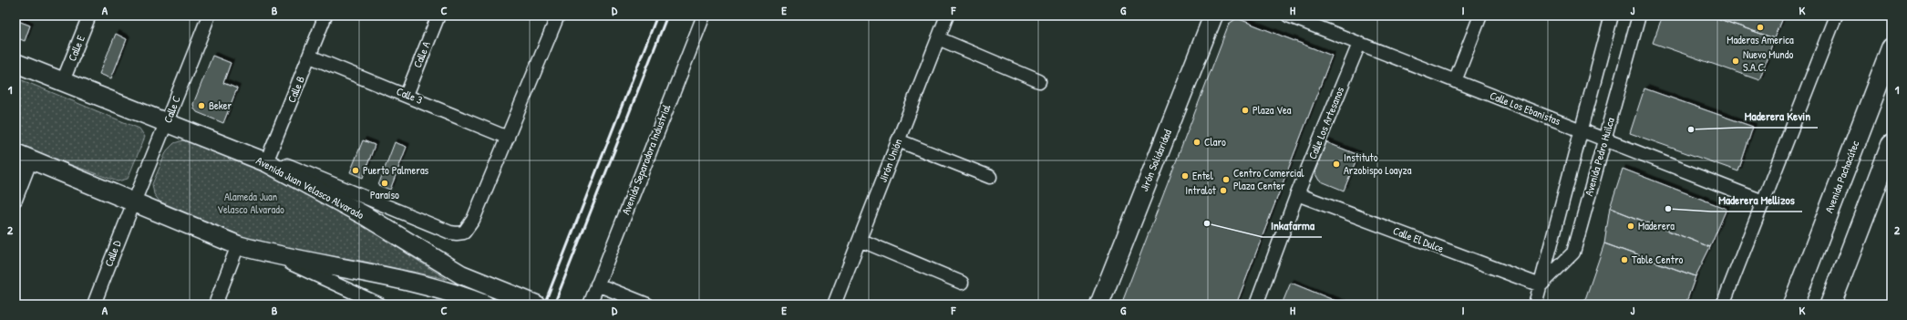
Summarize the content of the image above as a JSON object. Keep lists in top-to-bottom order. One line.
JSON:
{"streets":{"main road":["Jirón Solidaridad","Avenida Pachacútec","Avenida Juan Velasco Alvarado"],"street":["Calle E","Calle A","Calle B","Calle 3","Calle Los Ebanistas","Calle C","Calle Los Artesanos","Avenida Pedro Huilca","Avenida Separadora Industrial","Jirón Unión","Calle El Dulce","Calle D"]},"crossings":[["Calle E","Avenida Juan Velasco Alvarado"],["Calle A","Calle 3"],["Calle B","Calle 3"],["Calle B","Avenida Juan Velasco Alvarado"],["Calle 3","Avenida Juan Velasco Alvarado"],["Calle Los Ebanistas","Calle Los Artesanos"],["Calle Los Ebanistas","Avenida Pedro Huilca"],["Calle C","Avenida Juan Velasco Alvarado"],["Calle C","Calle D"],["Calle Los Artesanos","Calle El Dulce"],["Avenida Pedro Huilca","Calle El Dulce"]],"parks":["Alameda Juan Velasco Alvarado"],"places":["Maderas America","Nuevo Mundo S.A.C.","Beker","Plaza Vea","Maderera Kevin","Claro","Instituto Arzobispo Loayza","Puerto Palmeras","Entel","Centro Comercial Plaza Center","Paraíso","Intralot","Maderera Mellizos","Inkafarma","Maderera","Table Centro"],"grid":{"columns":["A","B","C","D","E","F","G","H","I","J","K"],"rows":["1","2"]}}
